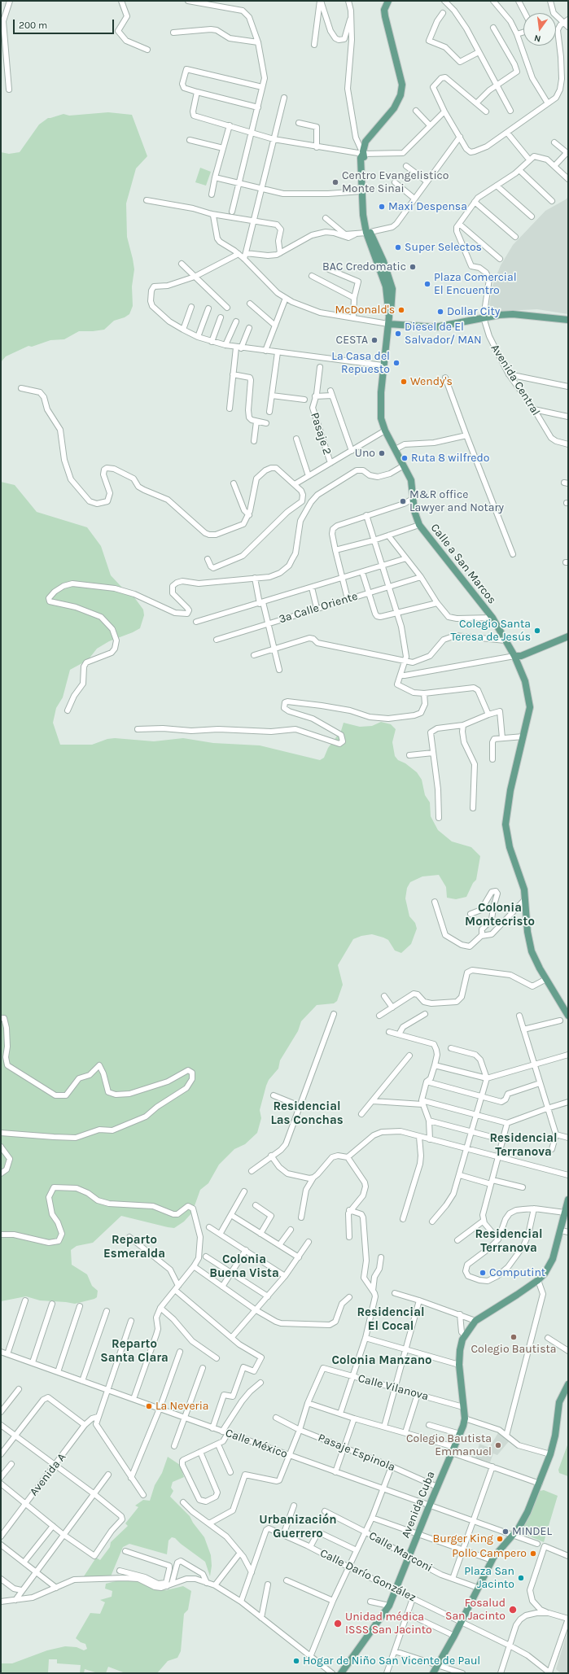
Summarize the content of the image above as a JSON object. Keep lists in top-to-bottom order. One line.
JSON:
{"streets":{"main road":["Calle a San Marcos","Avenida Cuba"],"street":["Avenida Central","Pasaje 2","3a Calle Oriente","Calle Vilanova","Calle México","Pasaje Espinola","Avenida A","Calle Marconi","Calle Darío González"]},"crossings":[["Calle Vilanova","Avenida Cuba"],["Calle México","Avenida Cuba"],["Pasaje Espinola","Avenida Cuba"],["Avenida Cuba","Calle Marconi"],["Avenida Cuba","Calle Darío González"]],"districts":["Colonia Montecristo","Residencial Las Conchas","Residencial Terranova","Residencial Terranova","Reparto Esmeralda","Colonia Buena Vista","Residencial El Cocal","Reparto Santa Clara","Colonia Manzano","Urbanización Guerrero"],"places":["Centro Evangelistico Monte Sinai","Maxi Despensa","Super Selectos","BAC Credomatic","Plaza Comercial El Encuentro","McDonald's","Dollar City","Diesel de El Salvador/ MAN","CESTA","La Casa del Repuesto","Wendy's","Uno","Ruta 8 wilfredo","M&R office Lawyer and Notary","Colegio Santa Teresa de Jesús","Computint","Colegio Bautista","La Neveria","Colegio Bautista Emmanuel","MINDEL","Burger King","Pollo Campero","Plaza San Jacinto","Fosalud San Jacinto","Unidad médica ISSS San Jacinto","Hogar de Niño San Vicente de Paul"],"scale_bar":"200 m","north":"bottom"}
